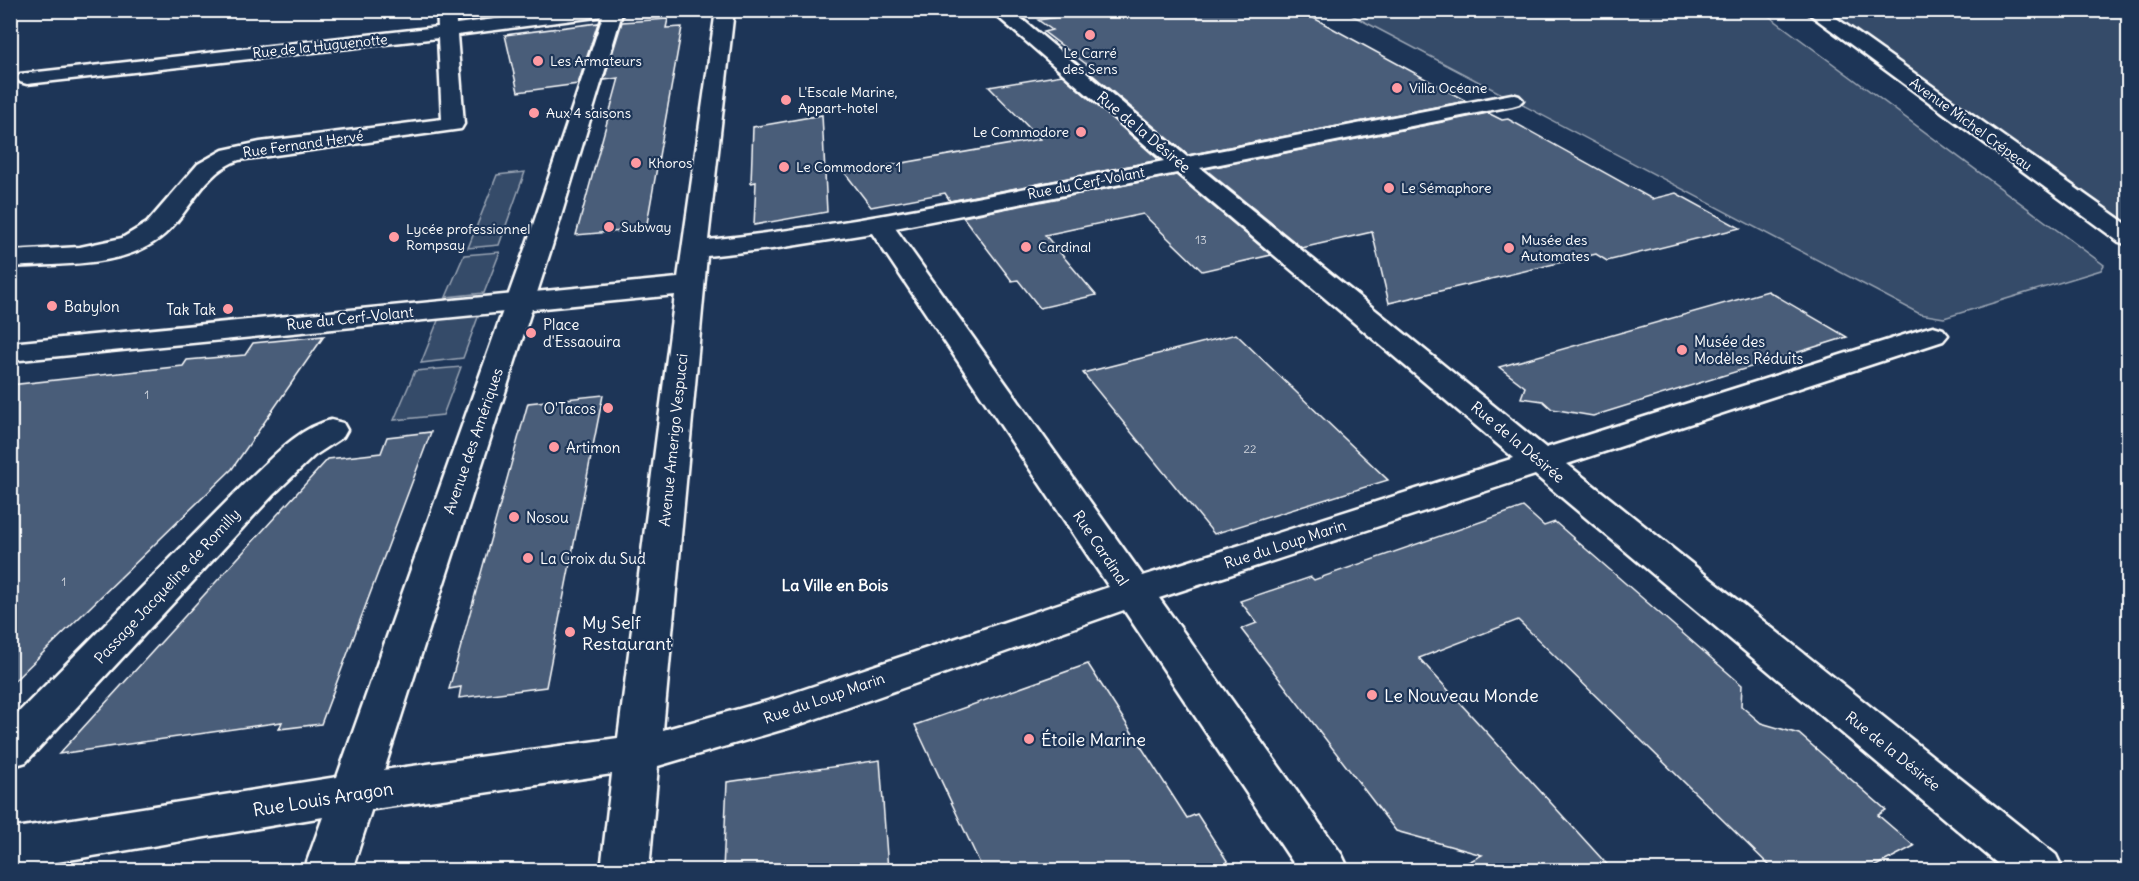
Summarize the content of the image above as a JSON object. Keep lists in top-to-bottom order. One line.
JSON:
{"streets":{"street":["Rue de la Huguenotte","Avenue Michel Crépeau","Rue de la Désirée","Rue Fernand Hervé","Rue du Cerf-Volant","Avenue Amerigo Vespucci","Avenue des Amériques","Rue du Loup Marin","Rue Cardinal","Passage Jacqueline de Romilly","Rue Louis Aragon"]},"crossings":[["Rue de la Huguenotte","Rue Fernand Hervé"],["Rue de la Huguenotte","Avenue des Amériques"],["Rue de la Désirée","Rue du Cerf-Volant"],["Rue de la Désirée","Rue du Loup Marin"],["Rue du Cerf-Volant","Avenue Amerigo Vespucci"],["Rue du Cerf-Volant","Avenue des Amériques"],["Rue du Cerf-Volant","Rue Cardinal"],["Avenue Amerigo Vespucci","Rue du Loup Marin"],["Avenue Amerigo Vespucci","Rue Louis Aragon"],["Avenue des Amériques","Rue Louis Aragon"],["Rue du Loup Marin","Rue Cardinal"],["Rue du Loup Marin","Rue Louis Aragon"]],"districts":["La Ville en Bois"],"places":["Le Carré des Sens","Les Armateurs","Villa Océane","L'Escale Marine, Appart-hotel","Aux 4 saisons","Le Commodore","Khoros","Le Commodore 1","Le Sémaphore","Subway","Lycée professionnel Rompsay","Cardinal","Musée des Automates","Babylon","Tak Tak","Place d'Essaouira","Musée des Modèles Réduits","O'Tacos","Artimon","Nosou","La Croix du Sud","My Self Restaurant","Le Nouveau Monde","Étoile Marine"],"house_numbers":["13","1","22","1"]}
